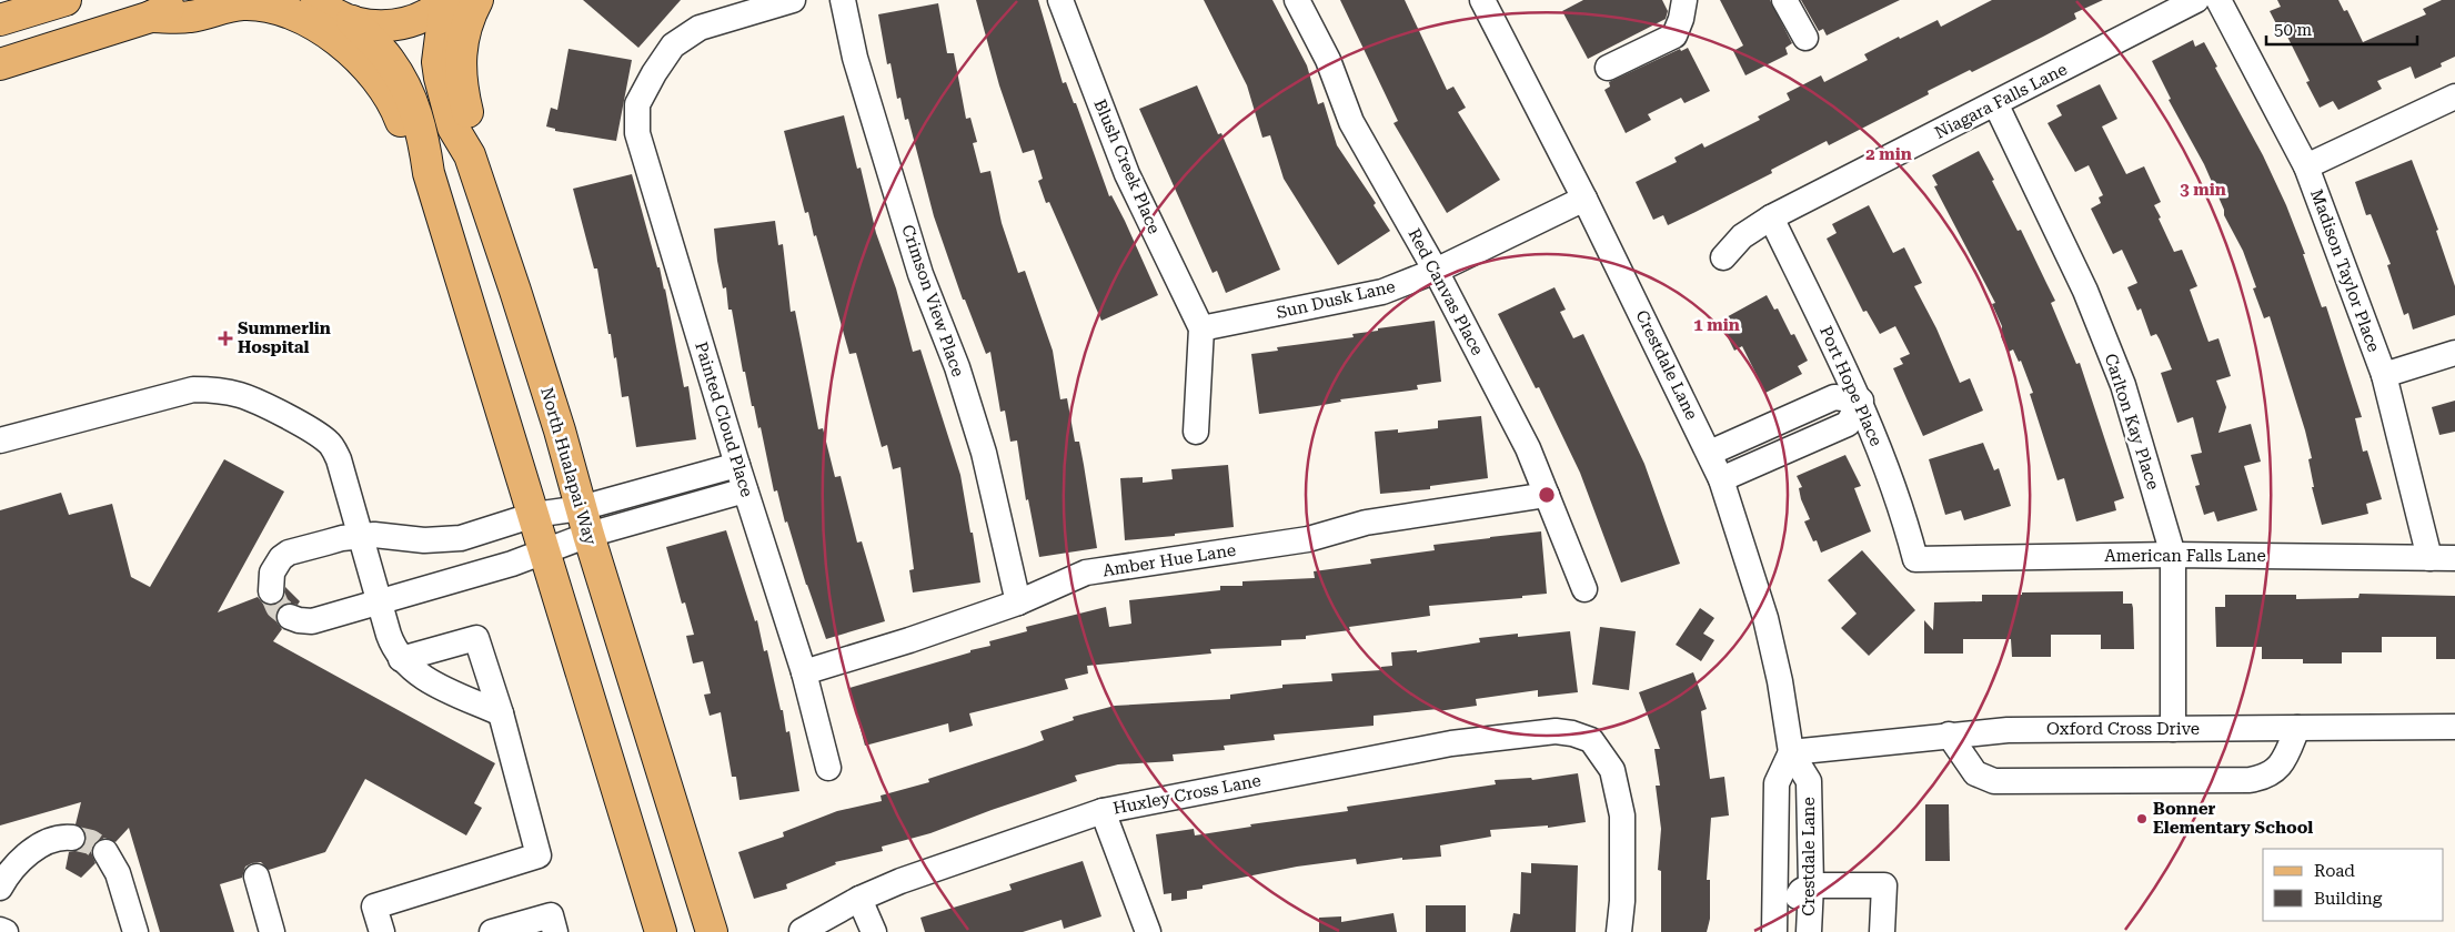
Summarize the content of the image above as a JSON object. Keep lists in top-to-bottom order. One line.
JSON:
{"streets":{"main road":["North Hualapai Way"],"street":["Niagara Falls Lane","Blush Creek Place","Madison Taylor Place","Red Canvas Place","Sun Dusk Lane","Crimson View Place","Crestdale Lane","Port Hope Place","Painted Cloud Place","Carlton Kay Place","American Falls Lane","Amber Hue Lane","Oxford Cross Drive","Huxley Cross Lane"]},"crossings":[["Niagara Falls Lane","Port Hope Place"],["Niagara Falls Lane","Carlton Kay Place"],["Blush Creek Place","Sun Dusk Lane"],["Madison Taylor Place","American Falls Lane"],["Red Canvas Place","Sun Dusk Lane"],["Red Canvas Place","Amber Hue Lane"],["Sun Dusk Lane","Crestdale Lane"],["Crimson View Place","Amber Hue Lane"],["Crestdale Lane","Oxford Cross Drive"],["Port Hope Place","American Falls Lane"],["Painted Cloud Place","Amber Hue Lane"],["Carlton Kay Place","American Falls Lane"],["Carlton Kay Place","Oxford Cross Drive"]],"places":{"health":["Summerlin Hospital"],"other":["Bonner Elementary School"]},"legend":["Road","Building"],"scale_bar":"50 m","rings":["2 min","3 min","1 min"]}
